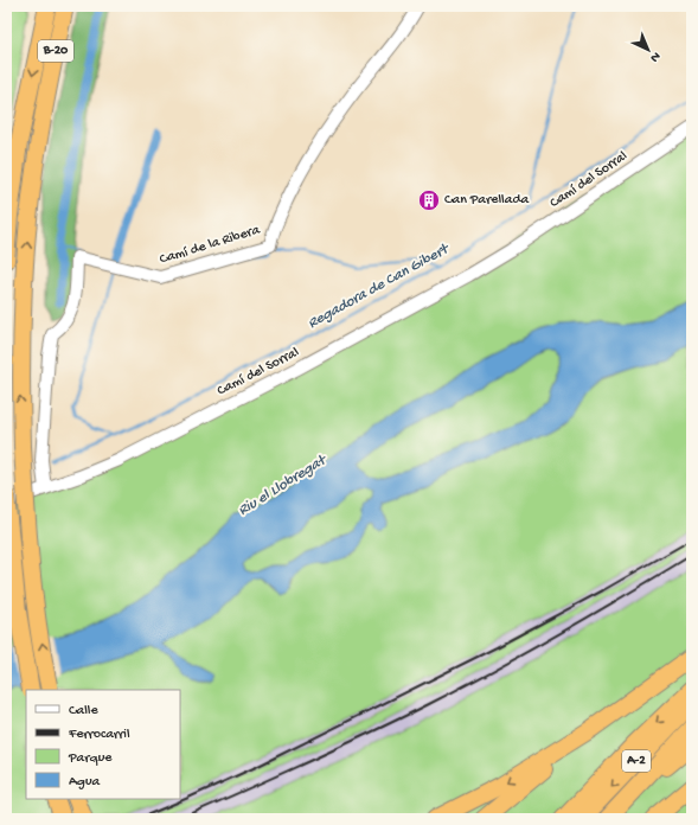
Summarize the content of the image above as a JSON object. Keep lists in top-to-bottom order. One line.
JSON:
{"streets":{"highway":["B-20","A-2"],"street":["Camí del Sorral","Camí de la Ribera"]},"crossings":[["Camí del Sorral","Camí de la Ribera"]],"water":["Regadora de Can Gibert","Riu el Llobregat"],"places":{"building":["Can Parellada"]},"legend":["Calle","Ferrocarril","Parque","Agua"],"north":"bottom right"}
